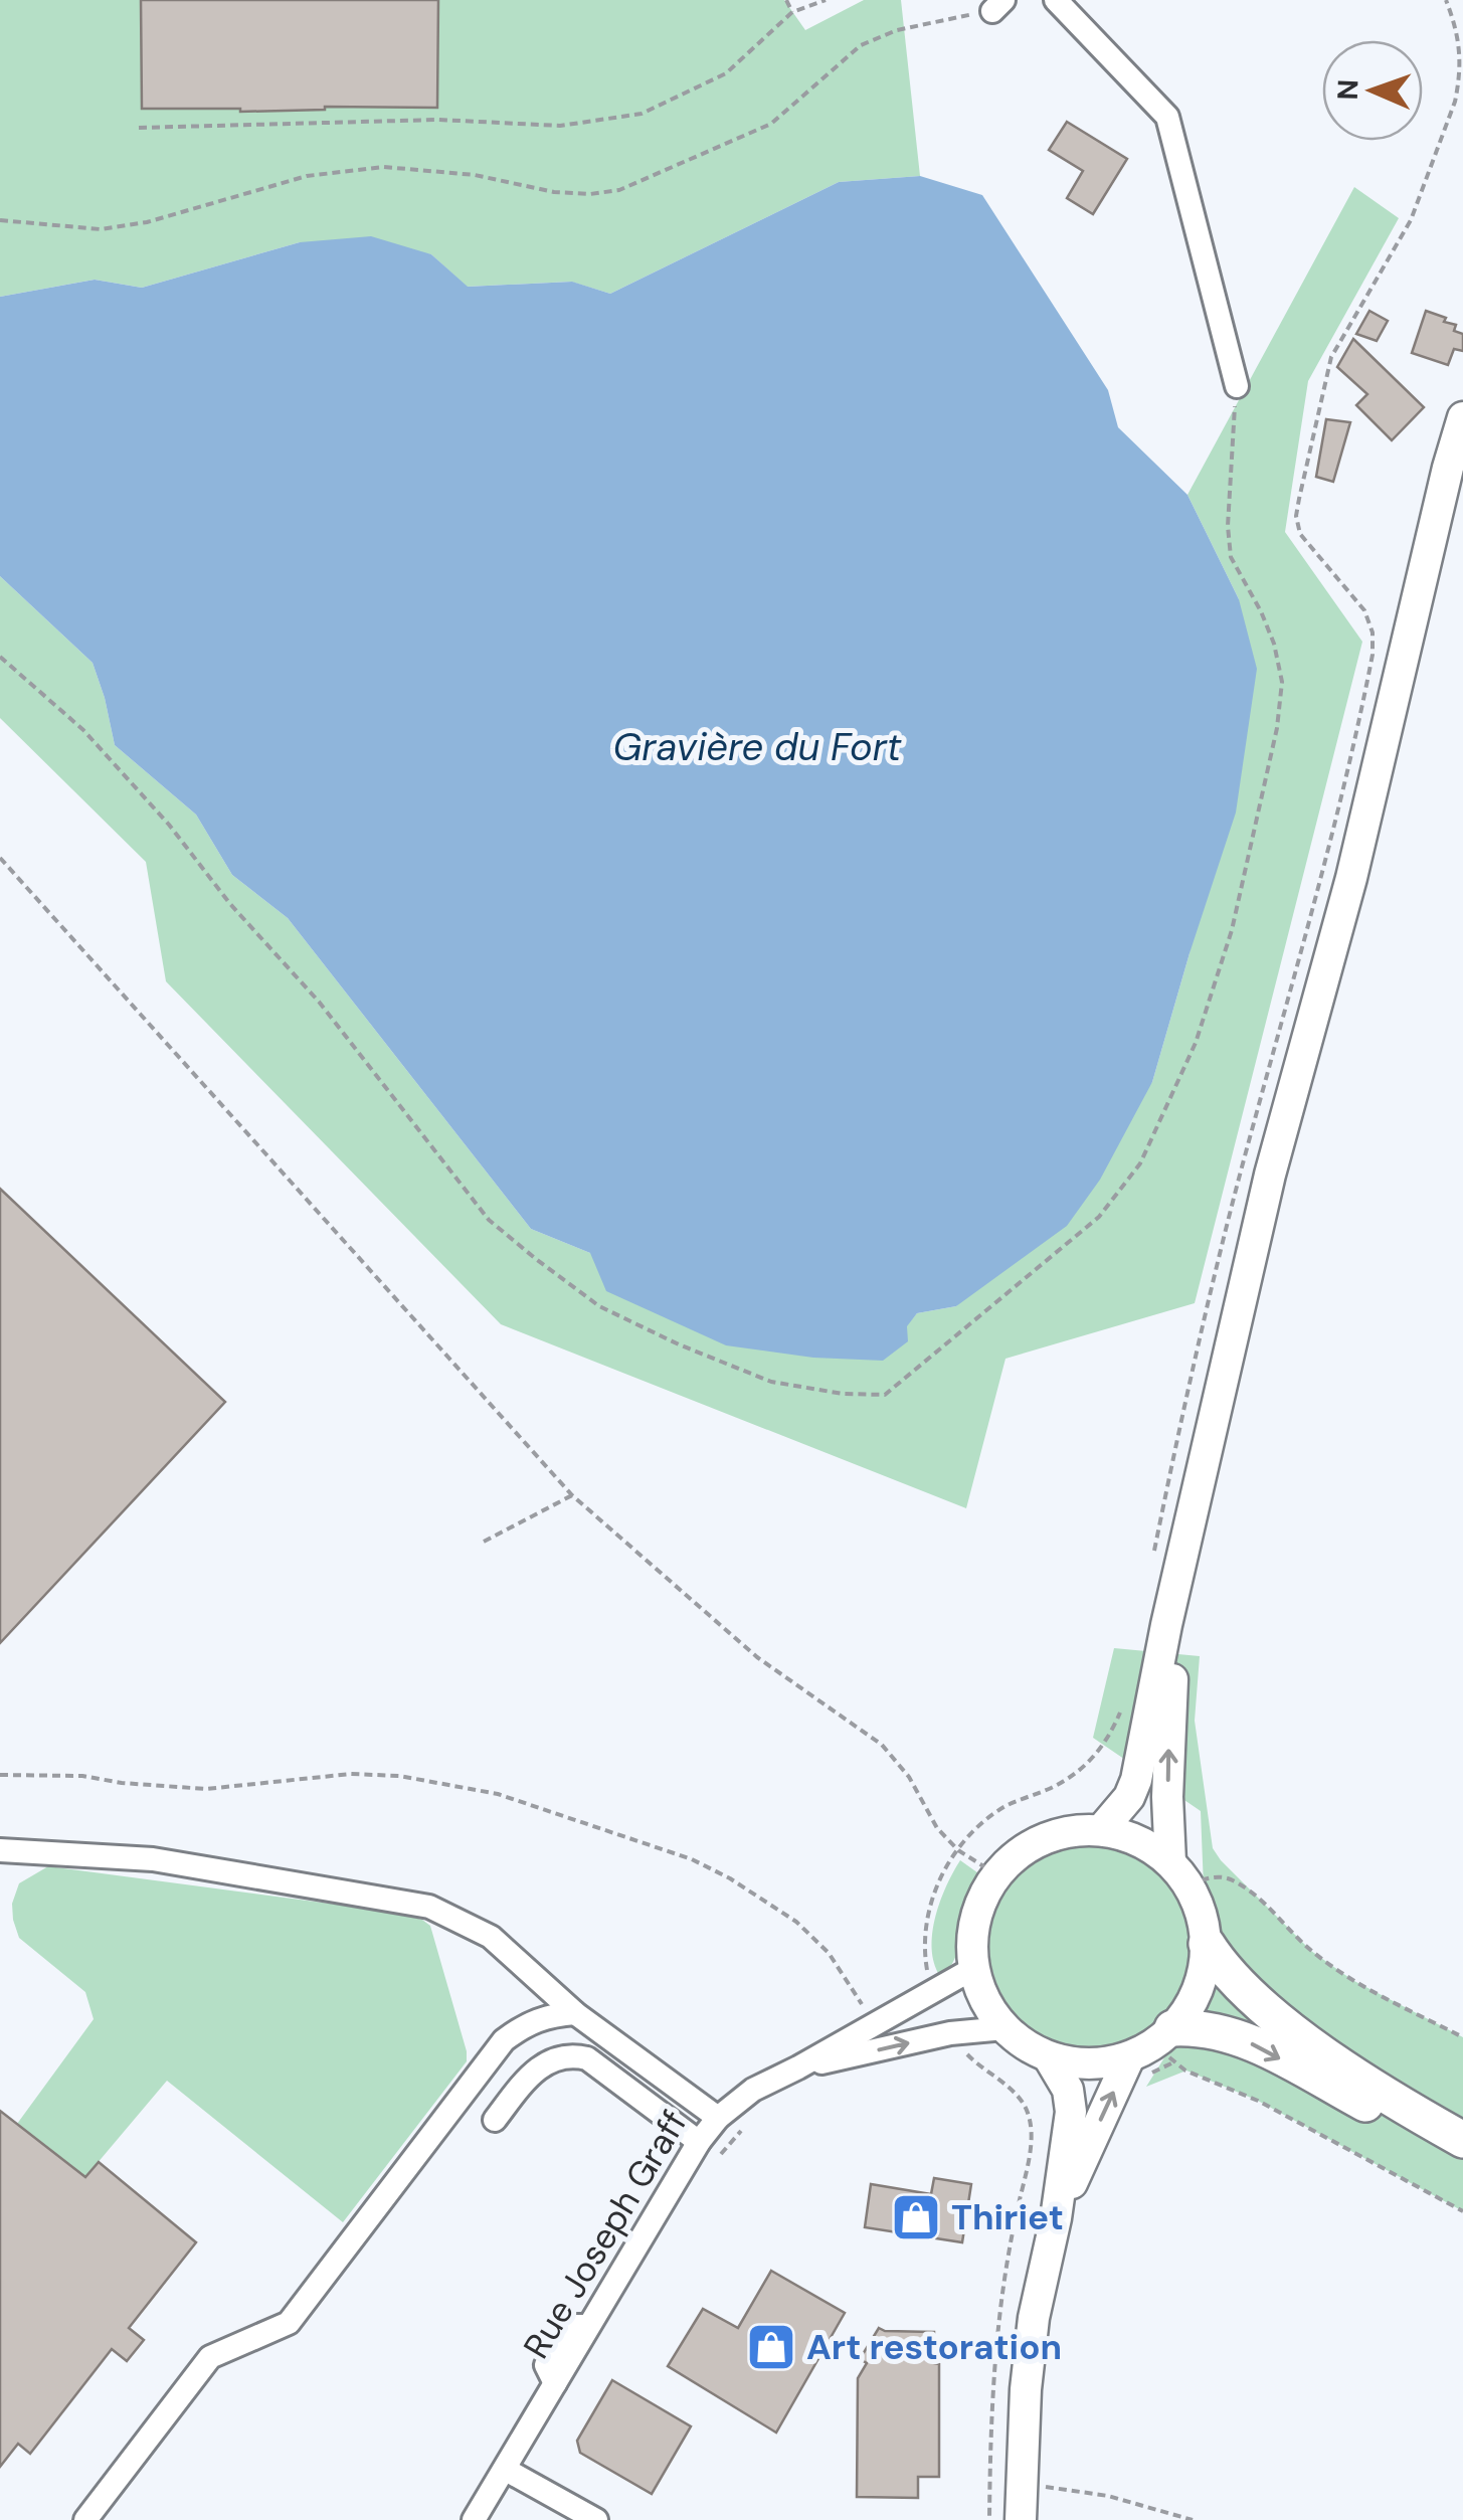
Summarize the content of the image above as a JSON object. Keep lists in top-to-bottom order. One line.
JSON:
{"streets":{"street":["Rue Joseph Graff"]},"water":["Gravière du Fort"],"places":{"shop":["Thiriet","Art restoration"]},"north":"left"}
